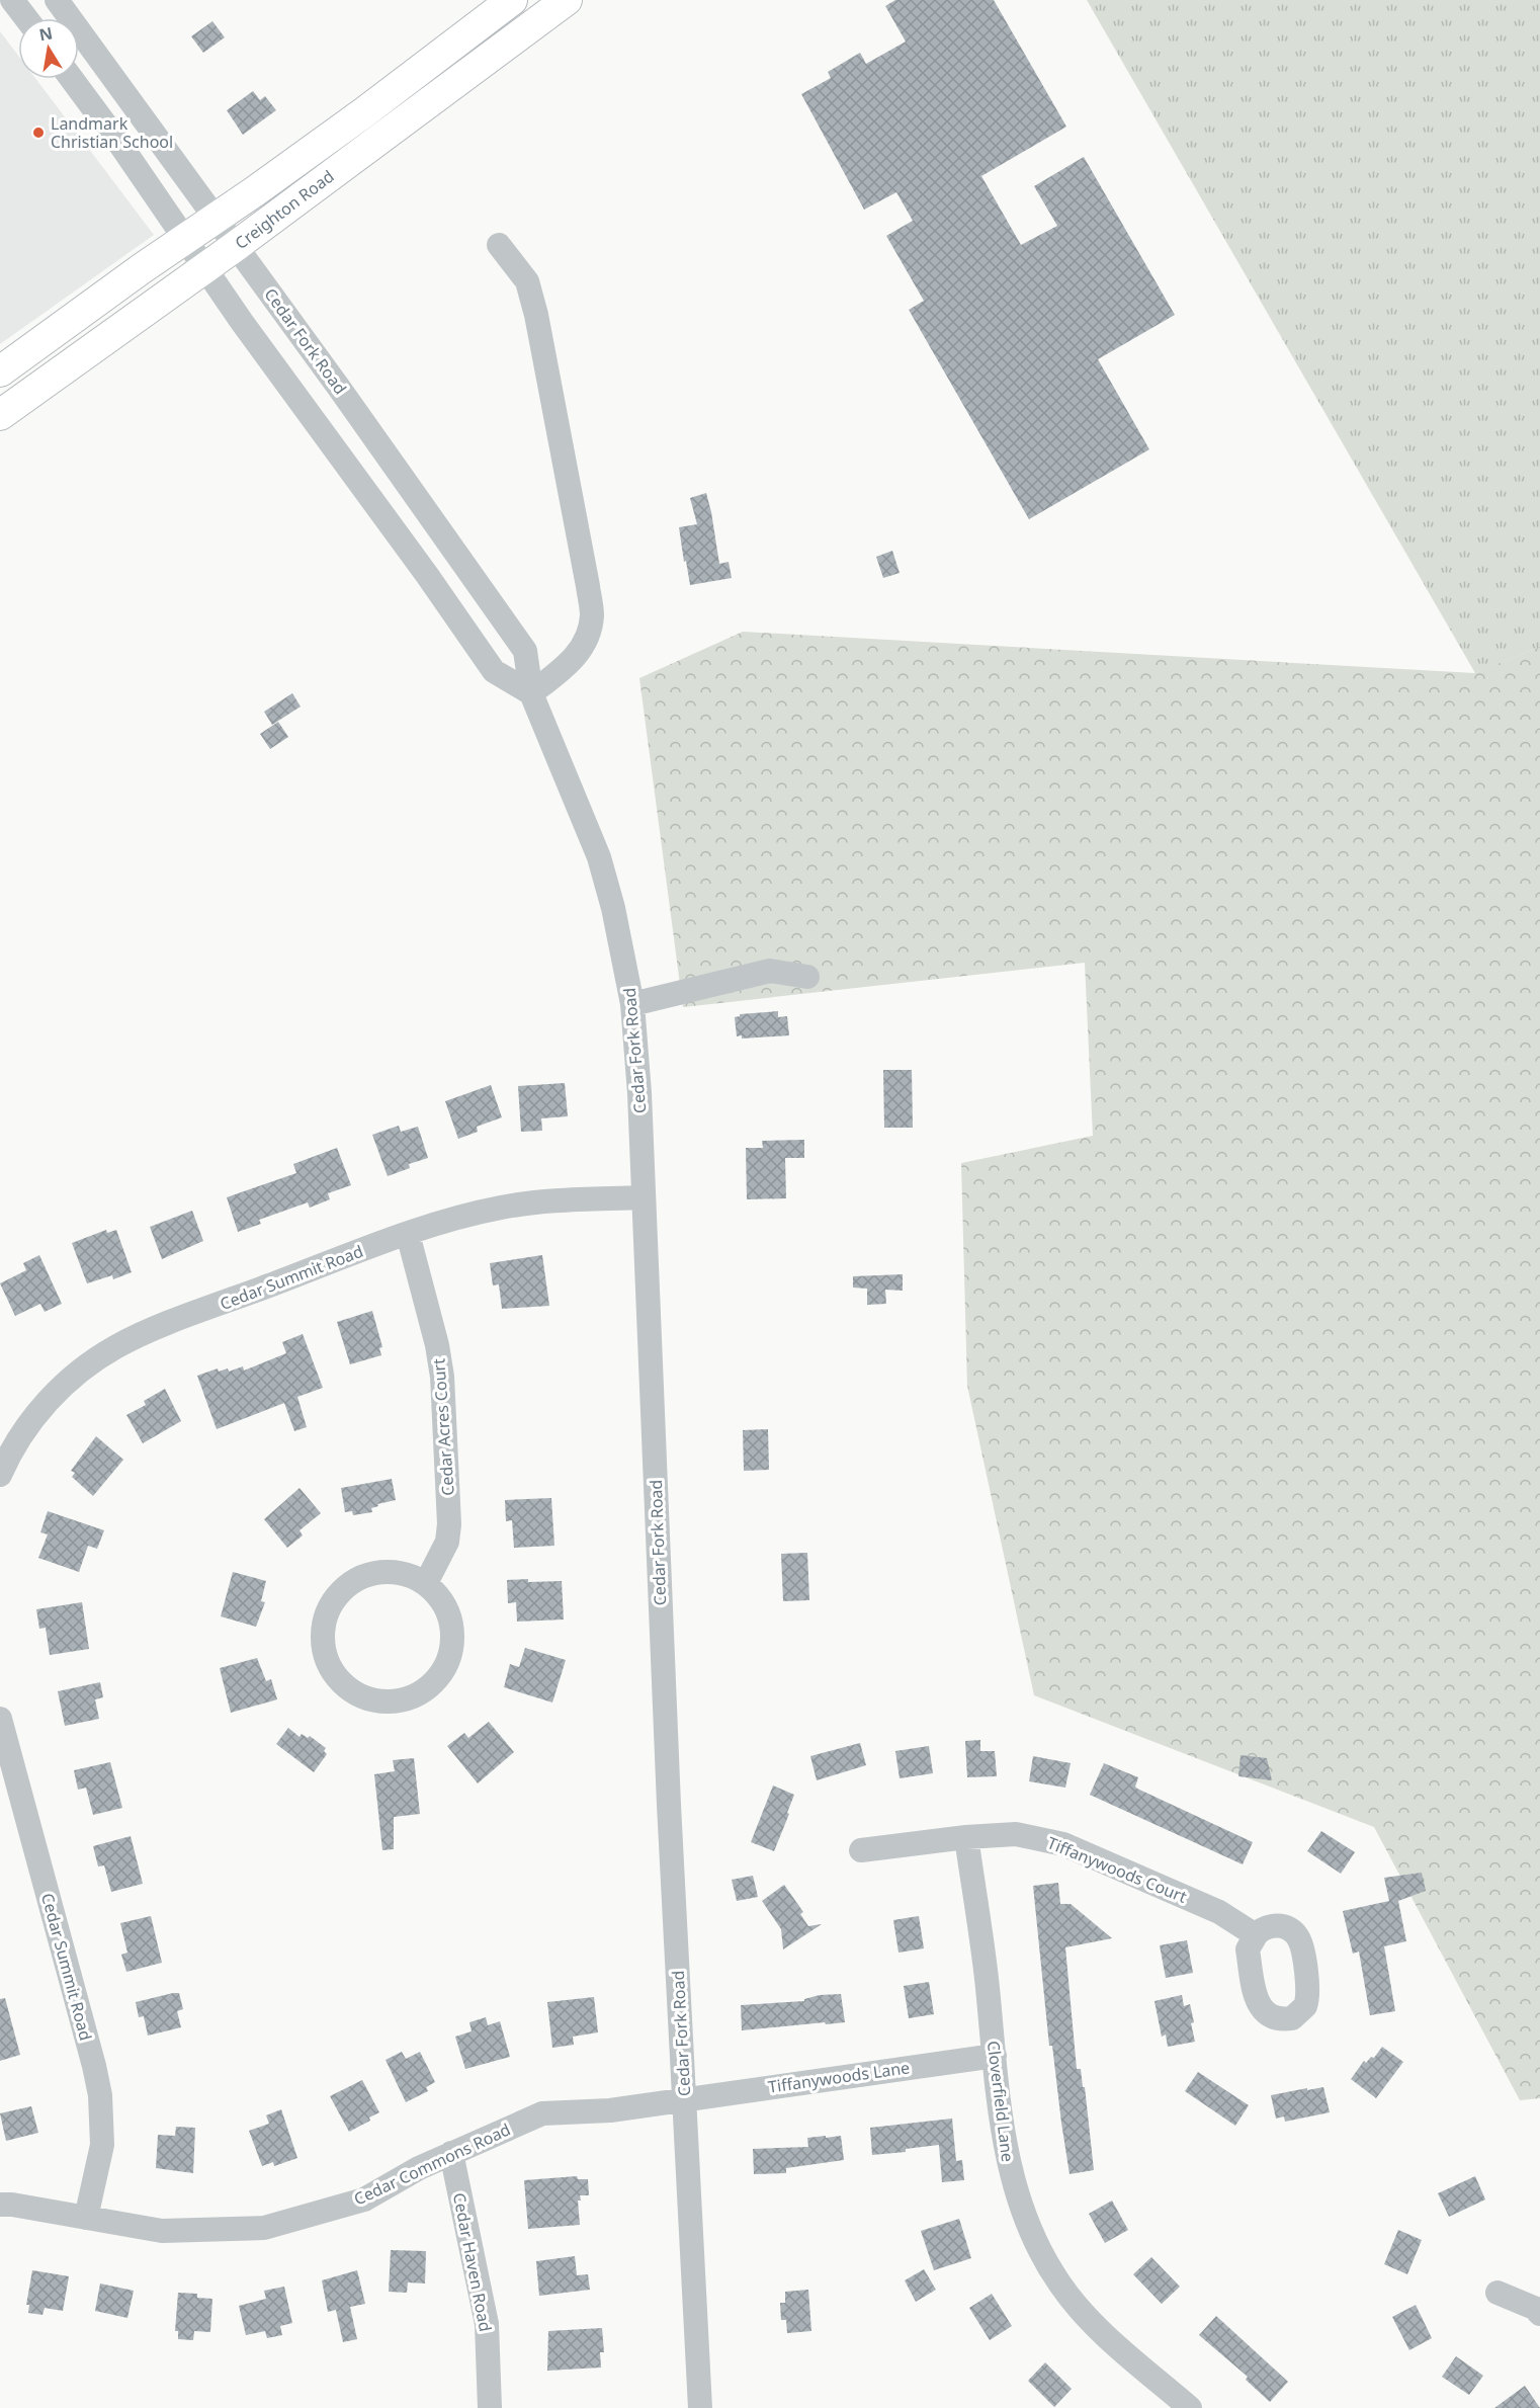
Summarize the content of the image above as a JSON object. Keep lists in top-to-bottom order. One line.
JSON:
{"streets":{"main road":["Creighton Road"],"street":["Cedar Fork Road","Cedar Summit Road","Cedar Acres Court","Tiffanywoods Court","Tiffanywoods Lane","Cloverfield Lane","Cedar Commons Road","Cedar Haven Road"]},"crossings":[["Creighton Road","Cedar Fork Road"],["Cedar Fork Road","Cedar Summit Road"],["Cedar Fork Road","Tiffanywoods Lane"],["Cedar Fork Road","Cedar Commons Road"],["Cedar Summit Road","Cedar Acres Court"],["Cedar Summit Road","Cedar Commons Road"],["Tiffanywoods Court","Cloverfield Lane"],["Tiffanywoods Lane","Cloverfield Lane"],["Tiffanywoods Lane","Cedar Commons Road"],["Cedar Commons Road","Cedar Haven Road"]],"places":["Landmark Christian School"],"north":"top"}
